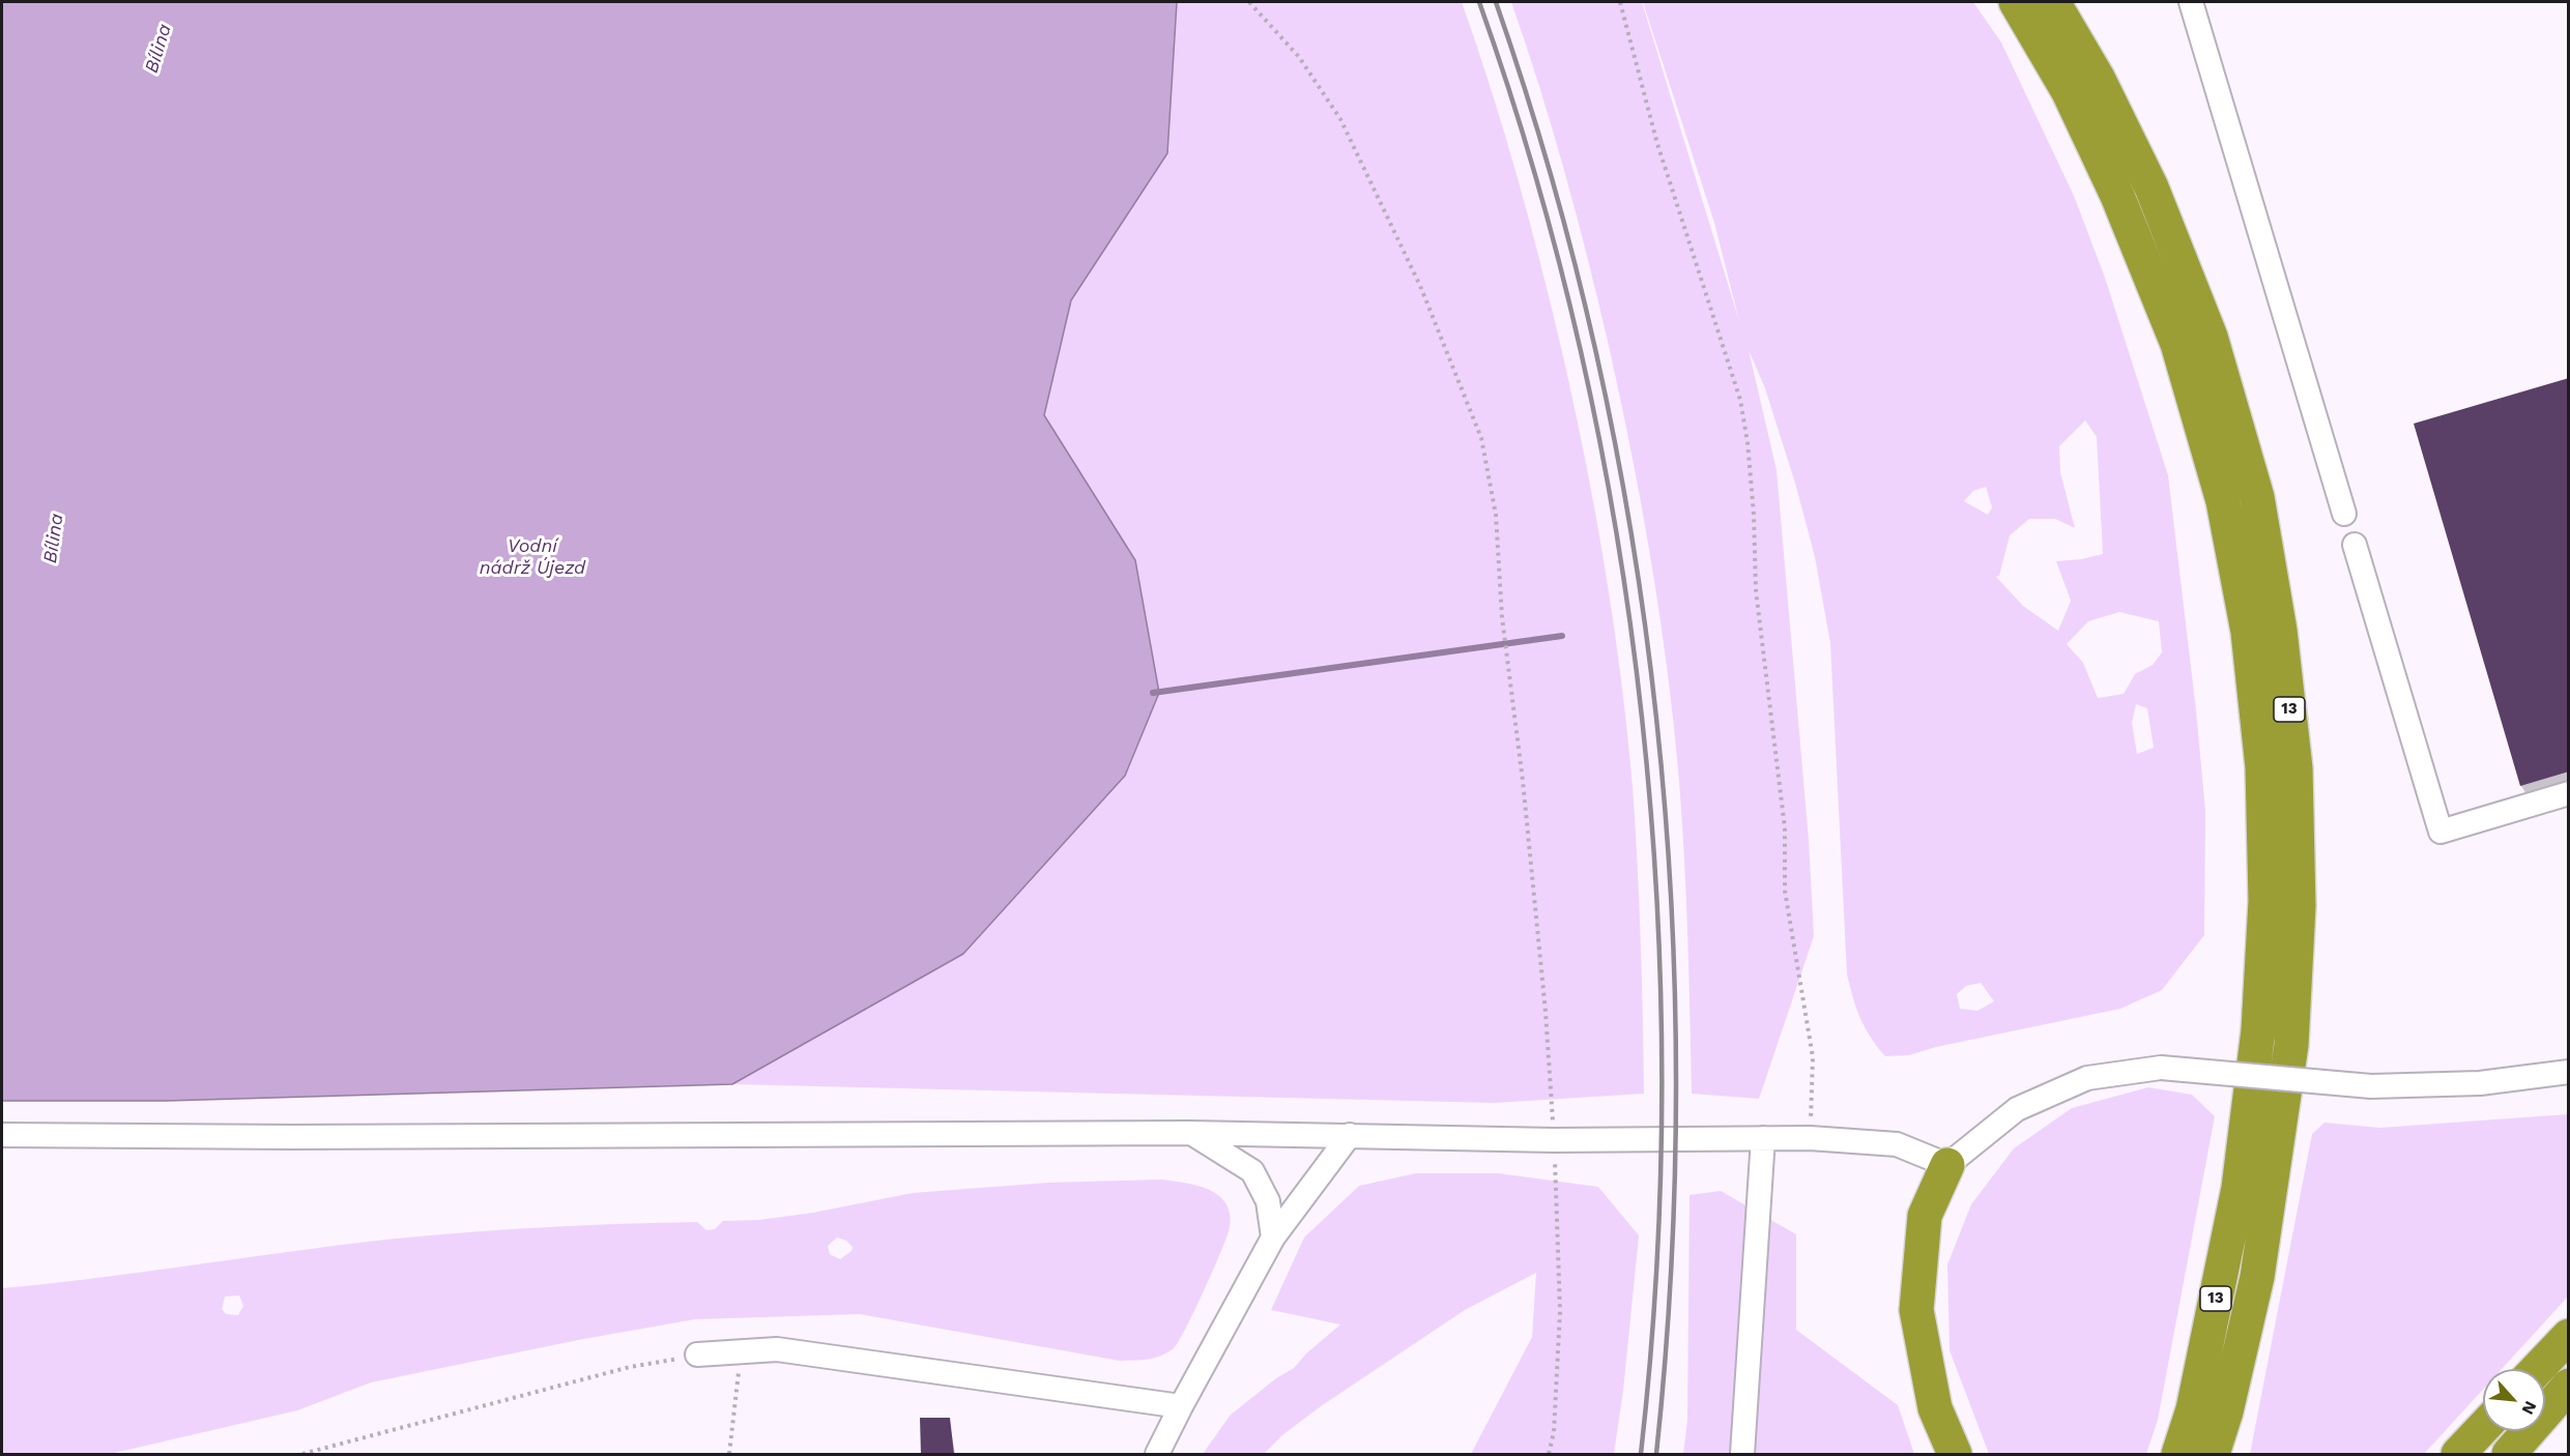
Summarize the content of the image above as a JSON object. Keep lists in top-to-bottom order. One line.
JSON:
{"streets":{"highway":["13"]},"water":["Bílina","Vodní nádrž Újezd"],"north":"bottom right"}
